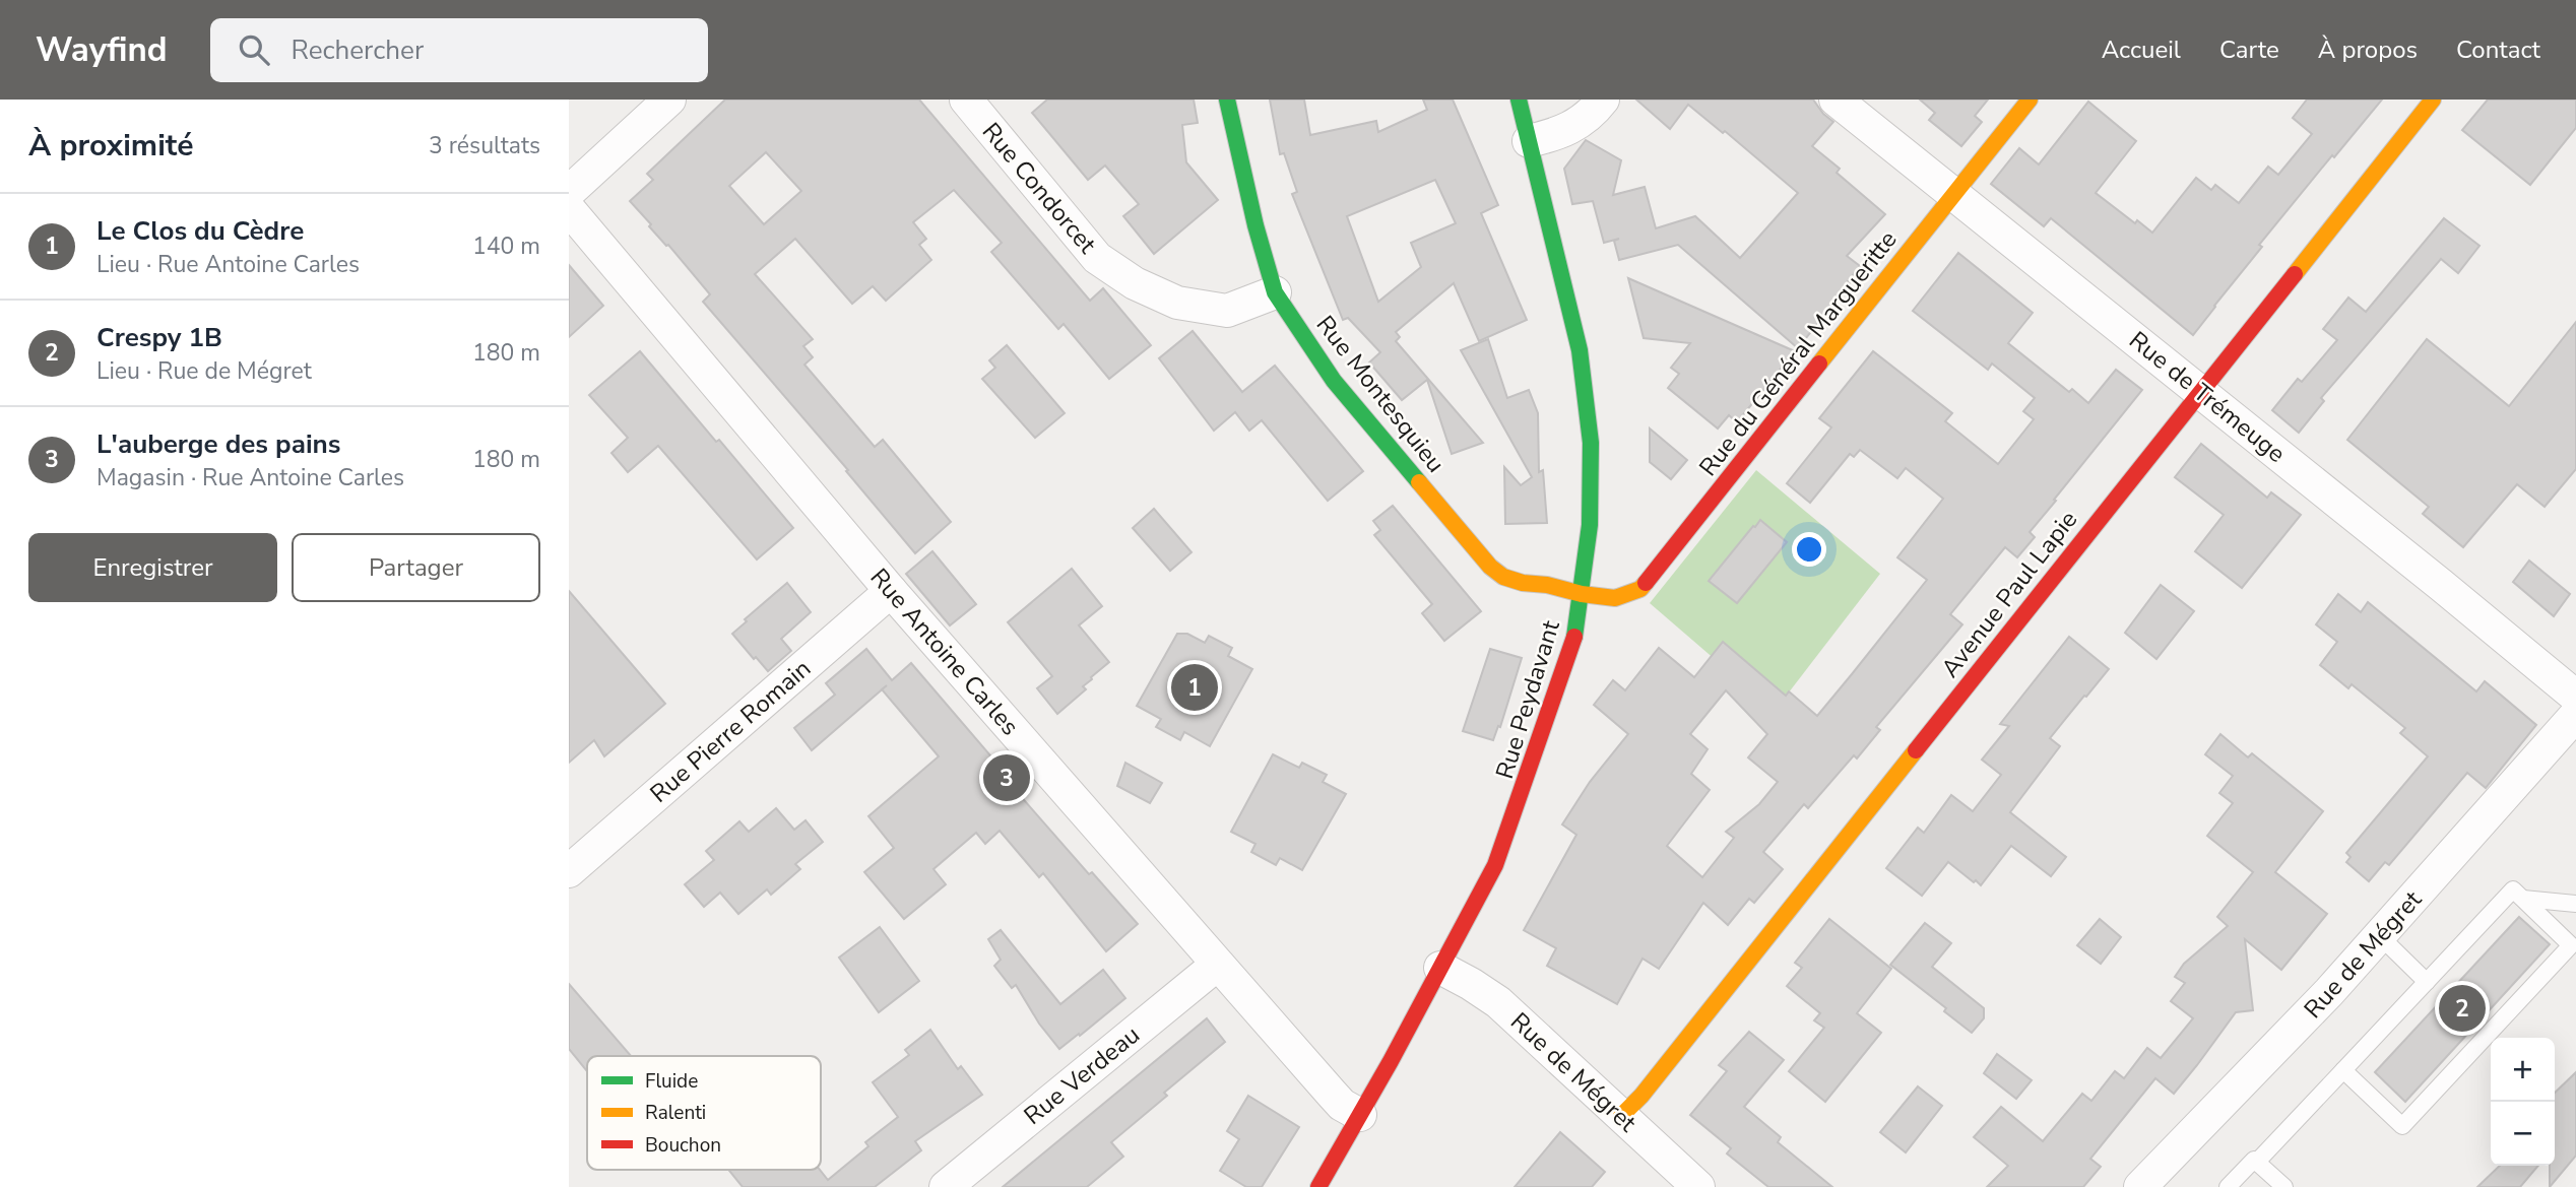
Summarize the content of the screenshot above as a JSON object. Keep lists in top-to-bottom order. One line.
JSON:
{"streets":{"street":["Rue Condorcet","Rue du Général Margueritte","Rue Montesquieu","Rue de Trémeuge","Avenue Paul Lapie","Rue Antoine Carles","Rue Peydavant","Rue Pierre Romain","Rue de Mégret","Rue Verdeau"]},"crossings":[["Rue Condorcet","Rue Montesquieu"],["Rue du Général Margueritte","Rue Montesquieu"],["Rue du Général Margueritte","Rue de Trémeuge"],["Rue du Général Margueritte","Rue Peydavant"],["Rue Montesquieu","Rue Peydavant"],["Rue de Trémeuge","Avenue Paul Lapie"],["Avenue Paul Lapie","Rue de Mégret"],["Rue Antoine Carles","Rue Peydavant"],["Rue Antoine Carles","Rue Pierre Romain"],["Rue Antoine Carles","Rue Verdeau"],["Rue Peydavant","Rue de Mégret"]],"legend":["Fluide","Ralenti","Bouchon"],"page":{"header":"Wayfind","search":"Rechercher","nav":["Accueil","Carte","À propos","Contact"],"heading":["À proximité","3 résultats"],"list":[{"mark":"1","name":"Le Clos du Cèdre","note":"Lieu · Rue Antoine Carles","value":"140 m"},{"mark":"2","name":"Crespy 1B","note":"Lieu · Rue de Mégret","value":"180 m"},{"mark":"3","name":"L'auberge des pains","note":"Magasin · Rue Antoine Carles","value":"180 m"}],"buttons":["Enregistrer","Partager"],"pins":["1","3","2"],"map_buttons":["+","−"]}}
